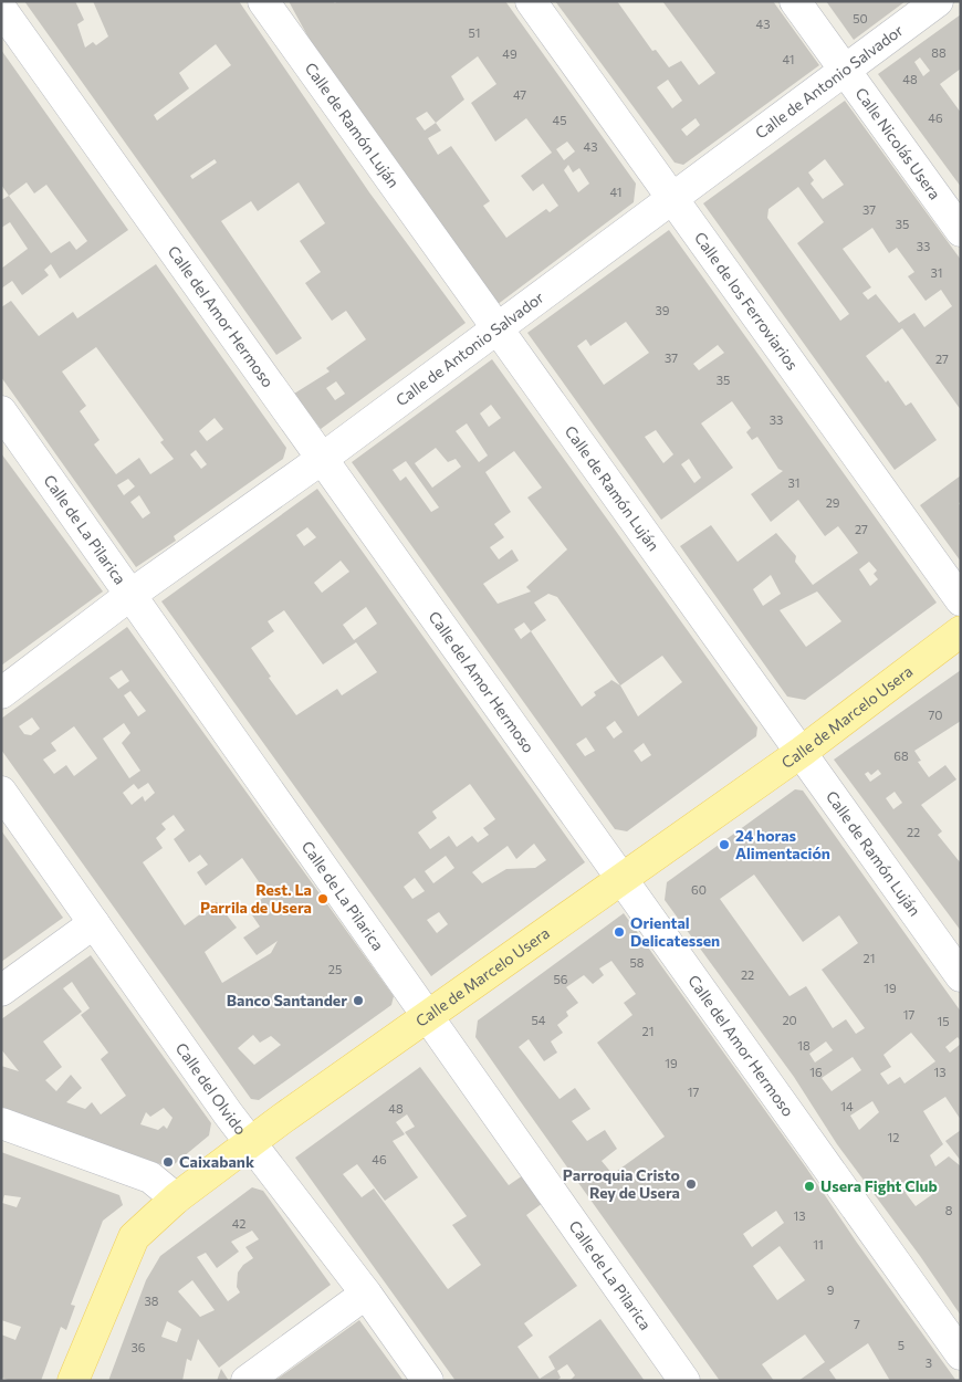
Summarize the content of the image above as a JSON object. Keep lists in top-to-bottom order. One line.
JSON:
{"streets":{"main road":["Calle de Marcelo Usera"],"street":["Calle de Antonio Salvador","Calle de Ramón Luján","Calle Nicolás Usera","Calle de los Ferroviarios","Calle del Amor Hermoso","Calle de La Pilarica","Calle del Olvido"]},"crossings":[["Calle de Antonio Salvador","Calle de Ramón Luján"],["Calle de Antonio Salvador","Calle Nicolás Usera"],["Calle de Antonio Salvador","Calle de los Ferroviarios"],["Calle de Antonio Salvador","Calle del Amor Hermoso"],["Calle de Antonio Salvador","Calle de La Pilarica"],["Calle de Ramón Luján","Calle de Marcelo Usera"],["Calle del Amor Hermoso","Calle de Marcelo Usera"],["Calle de La Pilarica","Calle de Marcelo Usera"],["Calle de Marcelo Usera","Calle del Olvido"]],"places":["24 horas Alimentación","Rest. La Parrila de Usera","Oriental Delicatessen","Banco Santander","Caixabank","Parroquia Cristo Rey de Usera","Usera Fight Club"],"house_numbers":["50","43","51","88","49","41","48","47","46","45","43","41","37","35","33","31","39","37","27","35","33","31","29","27","70","68","22","60","21","58","25","22","56","19","17","54","20","15","21","18","19","16","13","17","14","48","12","46","8","13","42","11","9","38","7","5","36","3"]}
